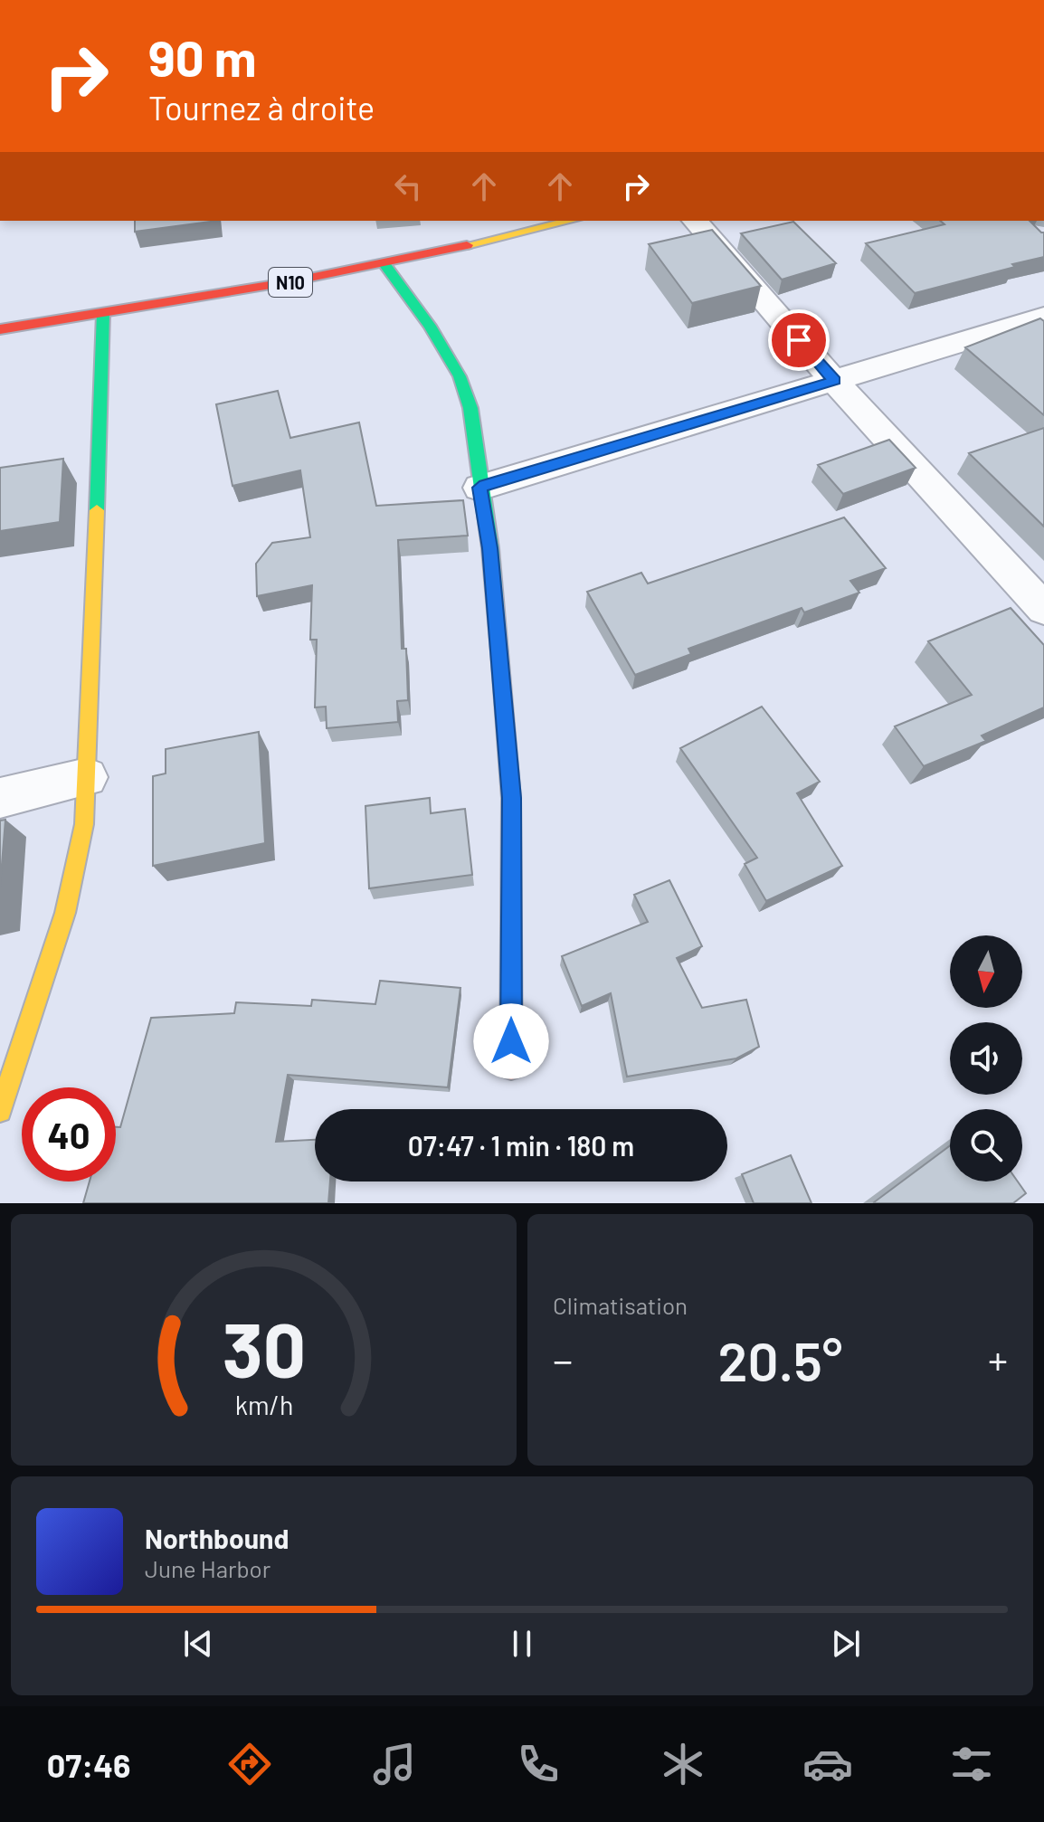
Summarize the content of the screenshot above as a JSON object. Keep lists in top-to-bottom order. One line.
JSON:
{"streets":{"main road":["N10"]},"north":"bottom","page":{"turn":["90 m","Tournez à droite"],"limit":"40","trip":"07:47 · 1 min · 180 m","tile":"Climatisation","heat":["−","20.5°","+"],"song":["Northbound","June Harbor"],"tabs":"07:46","gauge":["30","km/h"]}}
